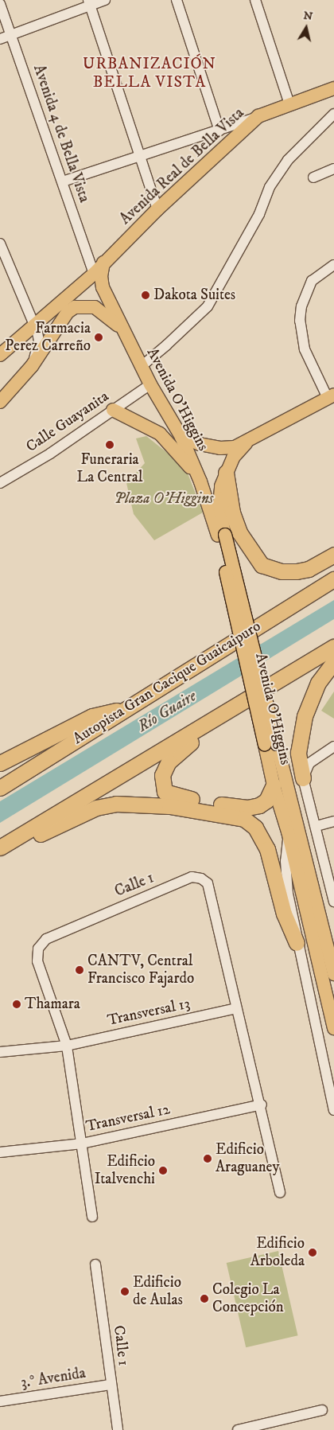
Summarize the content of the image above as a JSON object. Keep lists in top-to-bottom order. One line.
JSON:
{"streets":{"highway":["Autopista Gran Cacique Guaicaipuro"],"main road":["Avenida Real de Bella Vista","Avenida O'Higgins"],"street":["Avenida 4 de Bella Vista","Calle Guayanita","Calle 1","Transversal 13","Transversal 12","3.° Avenida"]},"crossings":[["Avenida 4 de Bella Vista","Avenida Real de Bella Vista"],["Avenida Real de Bella Vista","Avenida O'Higgins"],["Avenida O'Higgins","Calle Guayanita"],["Calle 1","Transversal 13"],["Calle 1","Transversal 12"],["Calle 1","3.° Avenida"]],"districts":["URBANIZACIÓN BELLA VISTA"],"water":["Río Guaire"],"parks":["Plaza O'Higgins"],"places":["Dakota Suites","Farmacia Perez Carreño","Funeraria La Central","CANTV, Central Francisco Fajardo","Thamara","Edificio Araguaney","Edificio Italvenchi","Edificio Arboleda","Edificio de Aulas","Colegio La Concepción"],"north":"top"}
